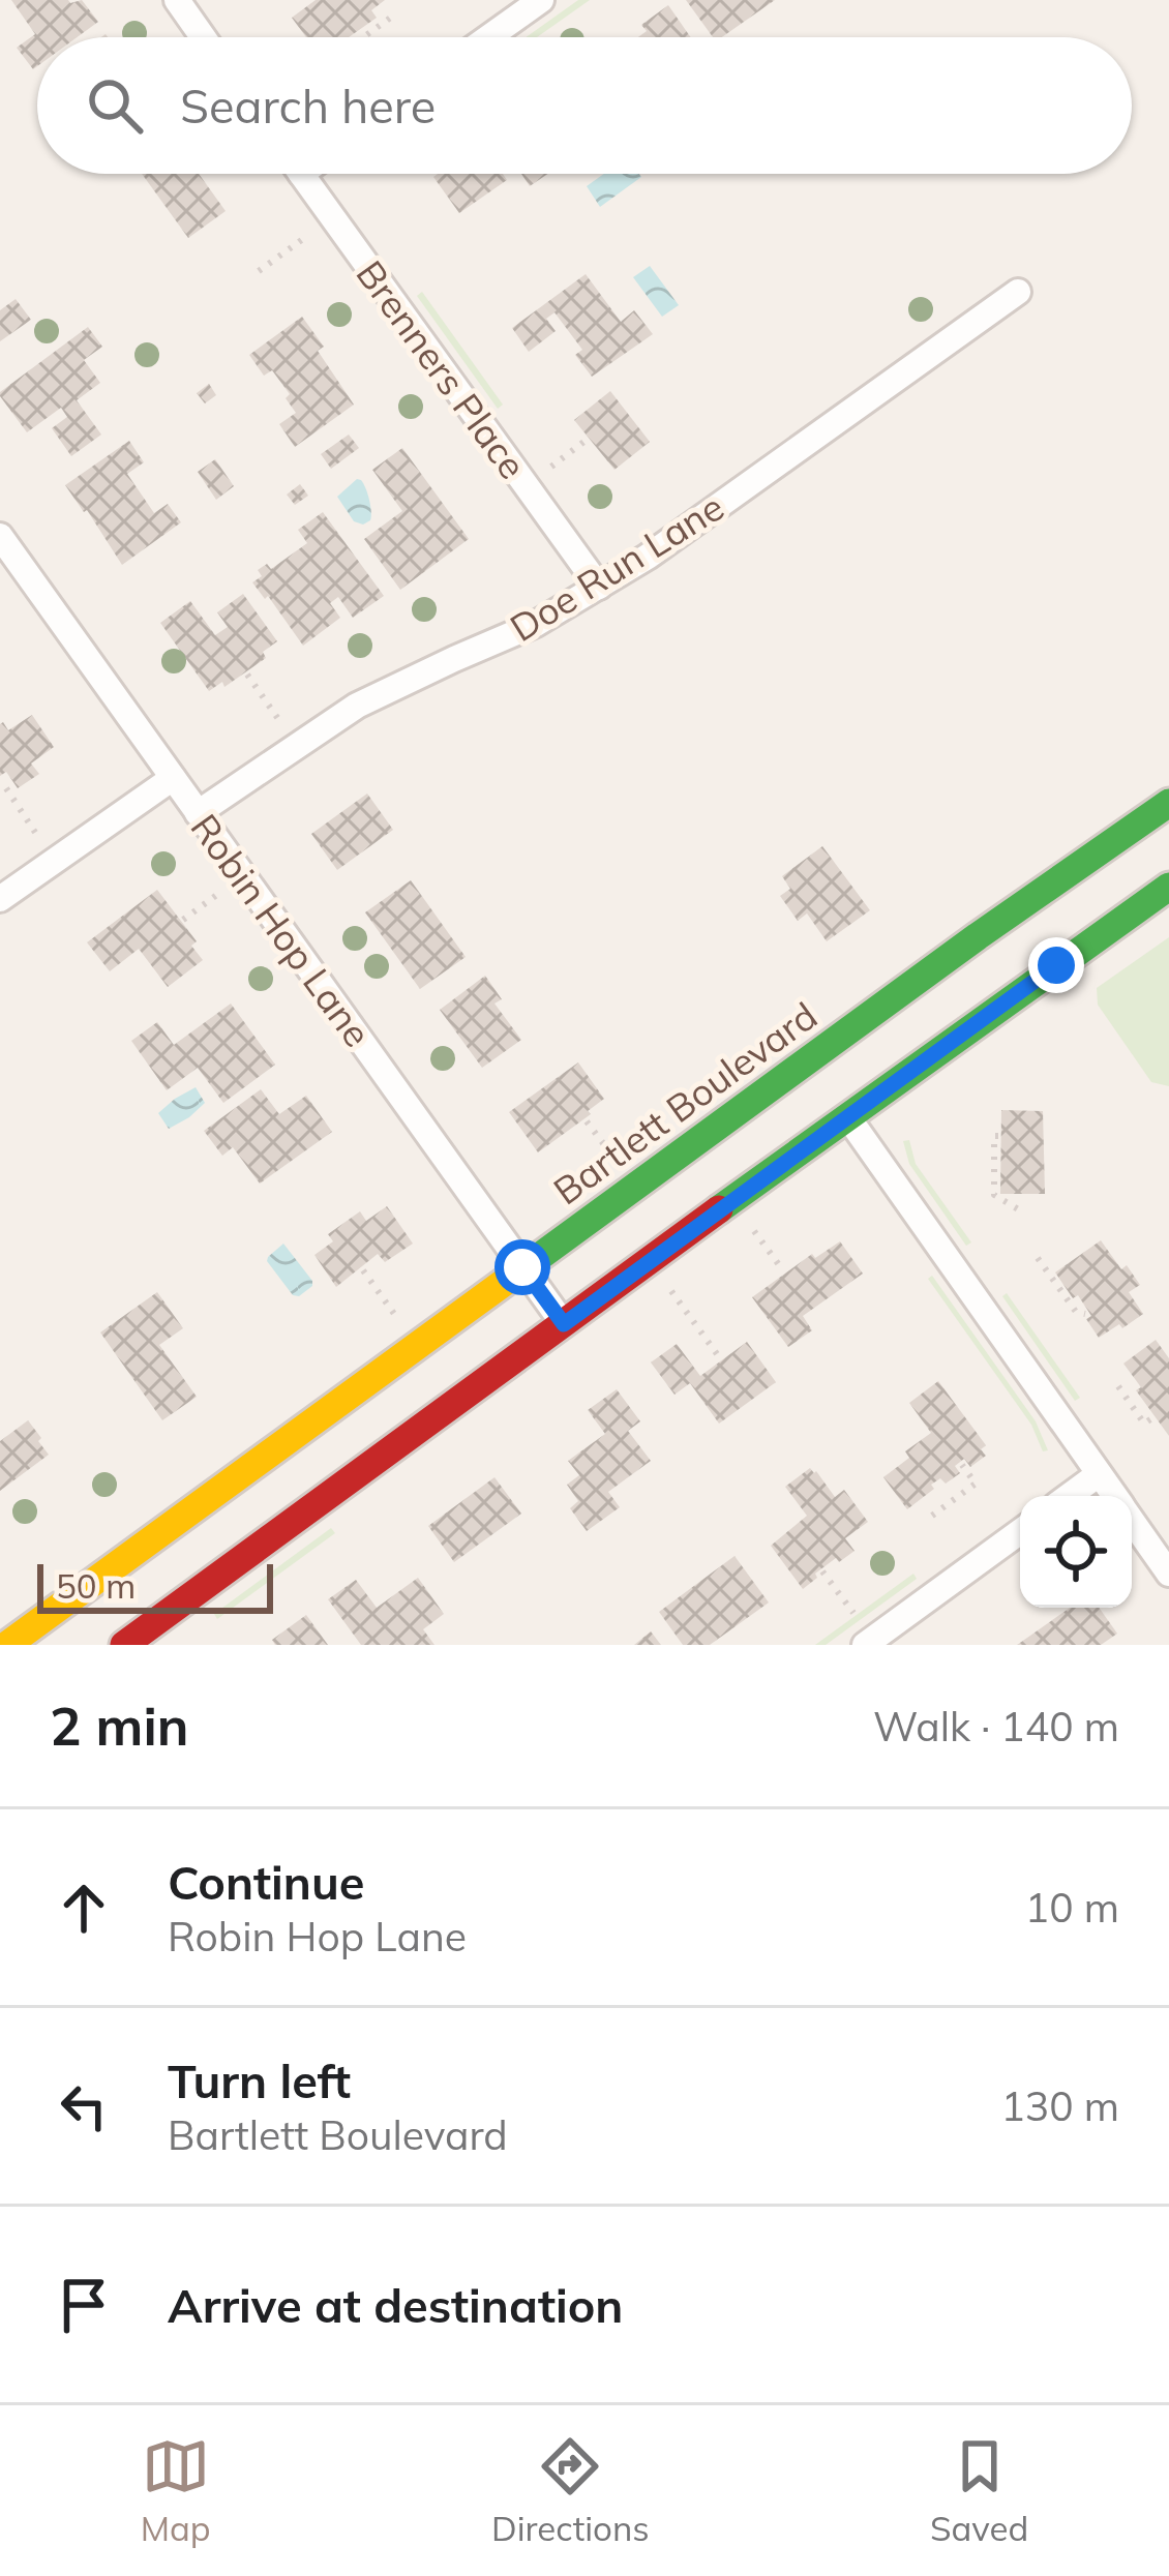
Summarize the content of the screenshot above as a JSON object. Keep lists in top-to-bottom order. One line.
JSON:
{"streets":{"main road":["Bartlett Boulevard"],"street":["Brenners Place","Doe Run Lane","Robin Hop Lane"]},"crossings":[["Brenners Place","Doe Run Lane"],["Doe Run Lane","Robin Hop Lane"],["Robin Hop Lane","Bartlett Boulevard"]],"scale_bar":"50 m","page":{"search":"Search here","scale":"50 m","heading":["2 min","Walk · 140 m"],"list":[["Continue","Robin Hop Lane","10 m"],["Turn left","Bartlett Boulevard","130 m"],"Arrive at destination"],"nav":["Map","Directions","Saved"]}}
